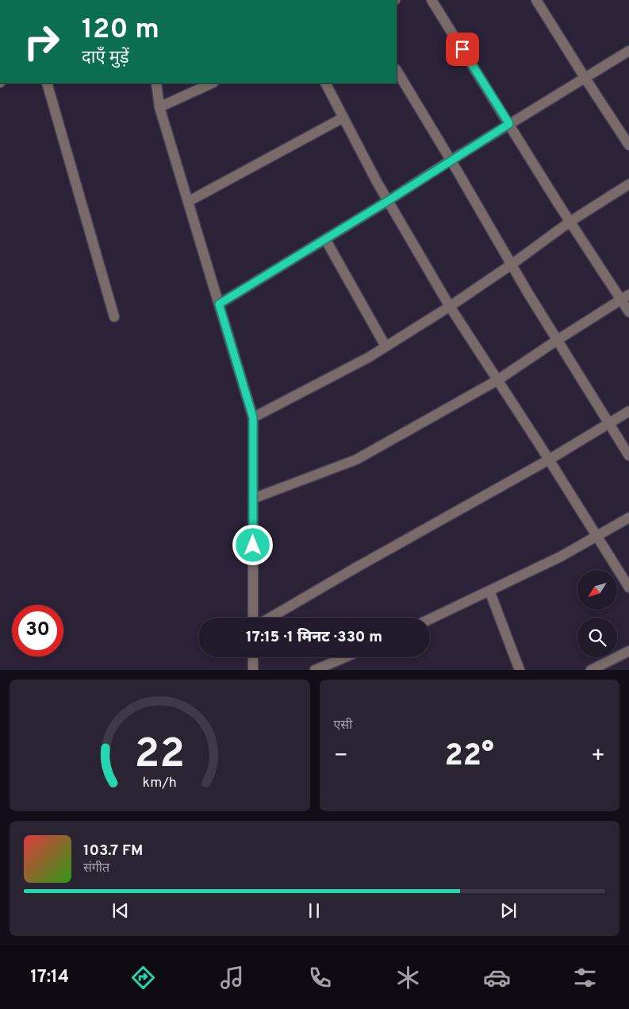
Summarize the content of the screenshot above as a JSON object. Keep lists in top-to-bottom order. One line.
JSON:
{"north":"bottom left","page":{"turn":["120 m","दाएँ मुड़ें"],"limit":"30","trip":"17:15 · 1 मिनट · 330 m","tile":"एसी","heat":["−","22°","+"],"song":["103.7 FM","संगीत"],"tabs":"17:14","gauge":["22","km/h"]}}
